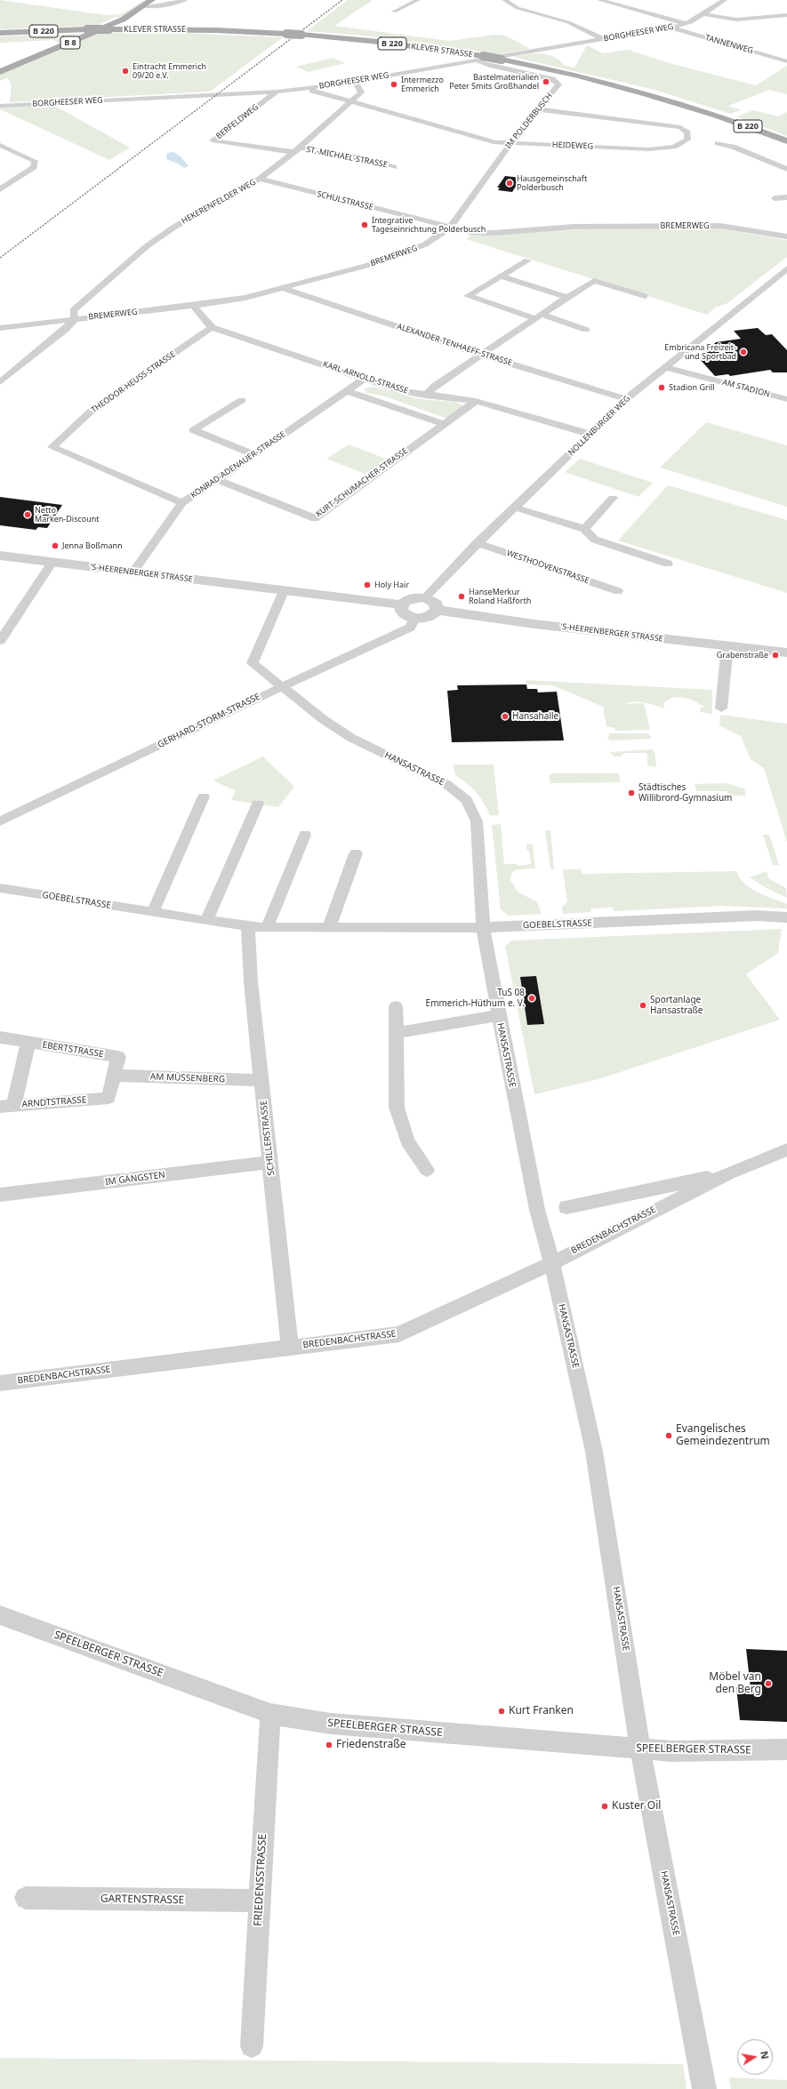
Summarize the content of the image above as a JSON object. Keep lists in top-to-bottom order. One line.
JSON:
{"streets":{"main road":["KLEVER STRASSE","B 220","B 8"],"street":["BORGHEESER WEG","TANNENWEG","IM POLDERBUSCH","BERFELDWEG","HEIDEWEG","ST.-MICHAEL-STRASSE","SCHULSTRASSE","HEKERENFELDER WEG","BREMERWEG","ALEXANDER-TENHAEFF-STRASSE","KARL-ARNOLD-STRASSE","THEODOR-HEUSS-STRASSE","AM STADION","NOLLENBURGER WEG","KONRAD-ADENAUER-STRASSE","KURT-SCHUMACHER-STRASSE","WESTHOOVENSTRASSE","'S-HEERENBERGER STRASSE","GERHARD-STORM-STRASSE","HANSASTRASSE","GOEBELSTRASSE","EBERTSTRASSE","AM MÜSSENBERG","ARNDTSTRASSE","SCHILLERSTRASSE","IM GÄNGSTEN","BREDENBACHSTRASSE","SPEELBERGER STRASSE","FRIEDENSSTRASSE","GARTENSTRASSE"]},"crossings":[["KLEVER STRASSE","BORGHEESER WEG"],["KLEVER STRASSE","IM POLDERBUSCH"],["BORGHEESER WEG","TANNENWEG"],["BORGHEESER WEG","IM POLDERBUSCH"],["BORGHEESER WEG","BERFELDWEG"],["BORGHEESER WEG","HEIDEWEG"],["BORGHEESER WEG","HEKERENFELDER WEG"],["IM POLDERBUSCH","HEIDEWEG"],["IM POLDERBUSCH","SCHULSTRASSE"],["IM POLDERBUSCH","BREMERWEG"],["BERFELDWEG","ST.-MICHAEL-STRASSE"],["BERFELDWEG","HEKERENFELDER WEG"],["HEIDEWEG","HEKERENFELDER WEG"],["ST.-MICHAEL-STRASSE","HEKERENFELDER WEG"],["SCHULSTRASSE","HEKERENFELDER WEG"],["SCHULSTRASSE","BREMERWEG"],["HEKERENFELDER WEG","BREMERWEG"],["BREMERWEG","ALEXANDER-TENHAEFF-STRASSE"],["BREMERWEG","KARL-ARNOLD-STRASSE"],["ALEXANDER-TENHAEFF-STRASSE","NOLLENBURGER WEG"],["KARL-ARNOLD-STRASSE","THEODOR-HEUSS-STRASSE"],["KARL-ARNOLD-STRASSE","NOLLENBURGER WEG"],["KARL-ARNOLD-STRASSE","KONRAD-ADENAUER-STRASSE"],["KARL-ARNOLD-STRASSE","KURT-SCHUMACHER-STRASSE"],["THEODOR-HEUSS-STRASSE","KONRAD-ADENAUER-STRASSE"],["AM STADION","NOLLENBURGER WEG"],["NOLLENBURGER WEG","WESTHOOVENSTRASSE"],["NOLLENBURGER WEG","'S-HEERENBERGER STRASSE"],["KONRAD-ADENAUER-STRASSE","KURT-SCHUMACHER-STRASSE"],["KONRAD-ADENAUER-STRASSE","'S-HEERENBERGER STRASSE"],["GERHARD-STORM-STRASSE","HANSASTRASSE"],["HANSASTRASSE","GOEBELSTRASSE"],["HANSASTRASSE","BREDENBACHSTRASSE"],["HANSASTRASSE","SPEELBERGER STRASSE"],["GOEBELSTRASSE","SCHILLERSTRASSE"],["EBERTSTRASSE","AM MÜSSENBERG"],["EBERTSTRASSE","ARNDTSTRASSE"],["AM MÜSSENBERG","ARNDTSTRASSE"],["AM MÜSSENBERG","SCHILLERSTRASSE"],["SCHILLERSTRASSE","IM GÄNGSTEN"],["SCHILLERSTRASSE","BREDENBACHSTRASSE"],["SPEELBERGER STRASSE","FRIEDENSSTRASSE"],["FRIEDENSSTRASSE","GARTENSTRASSE"]],"places":["Eintracht Emmerich 09/20 e.V.","Bastelmaterialien Peter Smits Großhandel","Intermezzo Emmerich","Hausgemeinschaft Polderbusch","Integrative Tageseinrichtung Polderbusch","Embricana Freizeit- und Sportbad","Stadion Grill","Netto Marken-Discount","Jenna Boßmann","Holy Hair","HanseMerkur Roland Haßforth","Grabenstraße","Hansahalle","Städtisches Willibrord-Gymnasium","TuS 08 Emmerich-Hüthum e. V.","Sportanlage Hansastraße","Evangelisches Gemeindezentrum","Möbel van den Berg","Kurt Franken","Friedenstraße","Kuster Oil"],"north":"right"}
